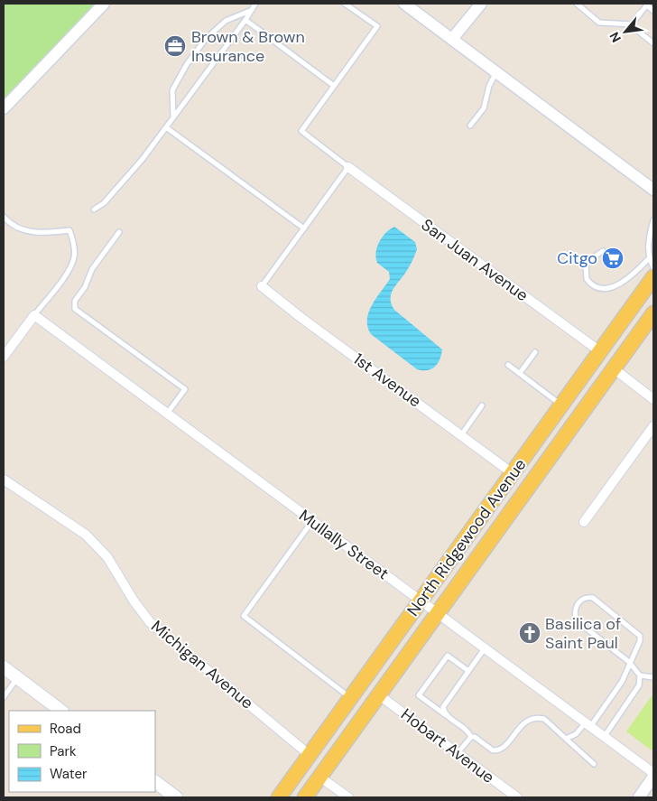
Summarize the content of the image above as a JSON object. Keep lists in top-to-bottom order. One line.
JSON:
{"streets":{"main road":["North Ridgewood Avenue"],"street":["San Juan Avenue","1st Avenue","Mullally Street","Michigan Avenue","Hobart Avenue"]},"crossings":[["San Juan Avenue","North Ridgewood Avenue"],["1st Avenue","North Ridgewood Avenue"],["North Ridgewood Avenue","Mullally Street"],["North Ridgewood Avenue","Michigan Avenue"],["North Ridgewood Avenue","Hobart Avenue"]],"places":{"office":["Brown & Brown Insurance"],"supermarket":["Citgo"],"church":["Basilica of Saint Paul"]},"legend":["Road","Park","Water"],"north":"bottom left"}
